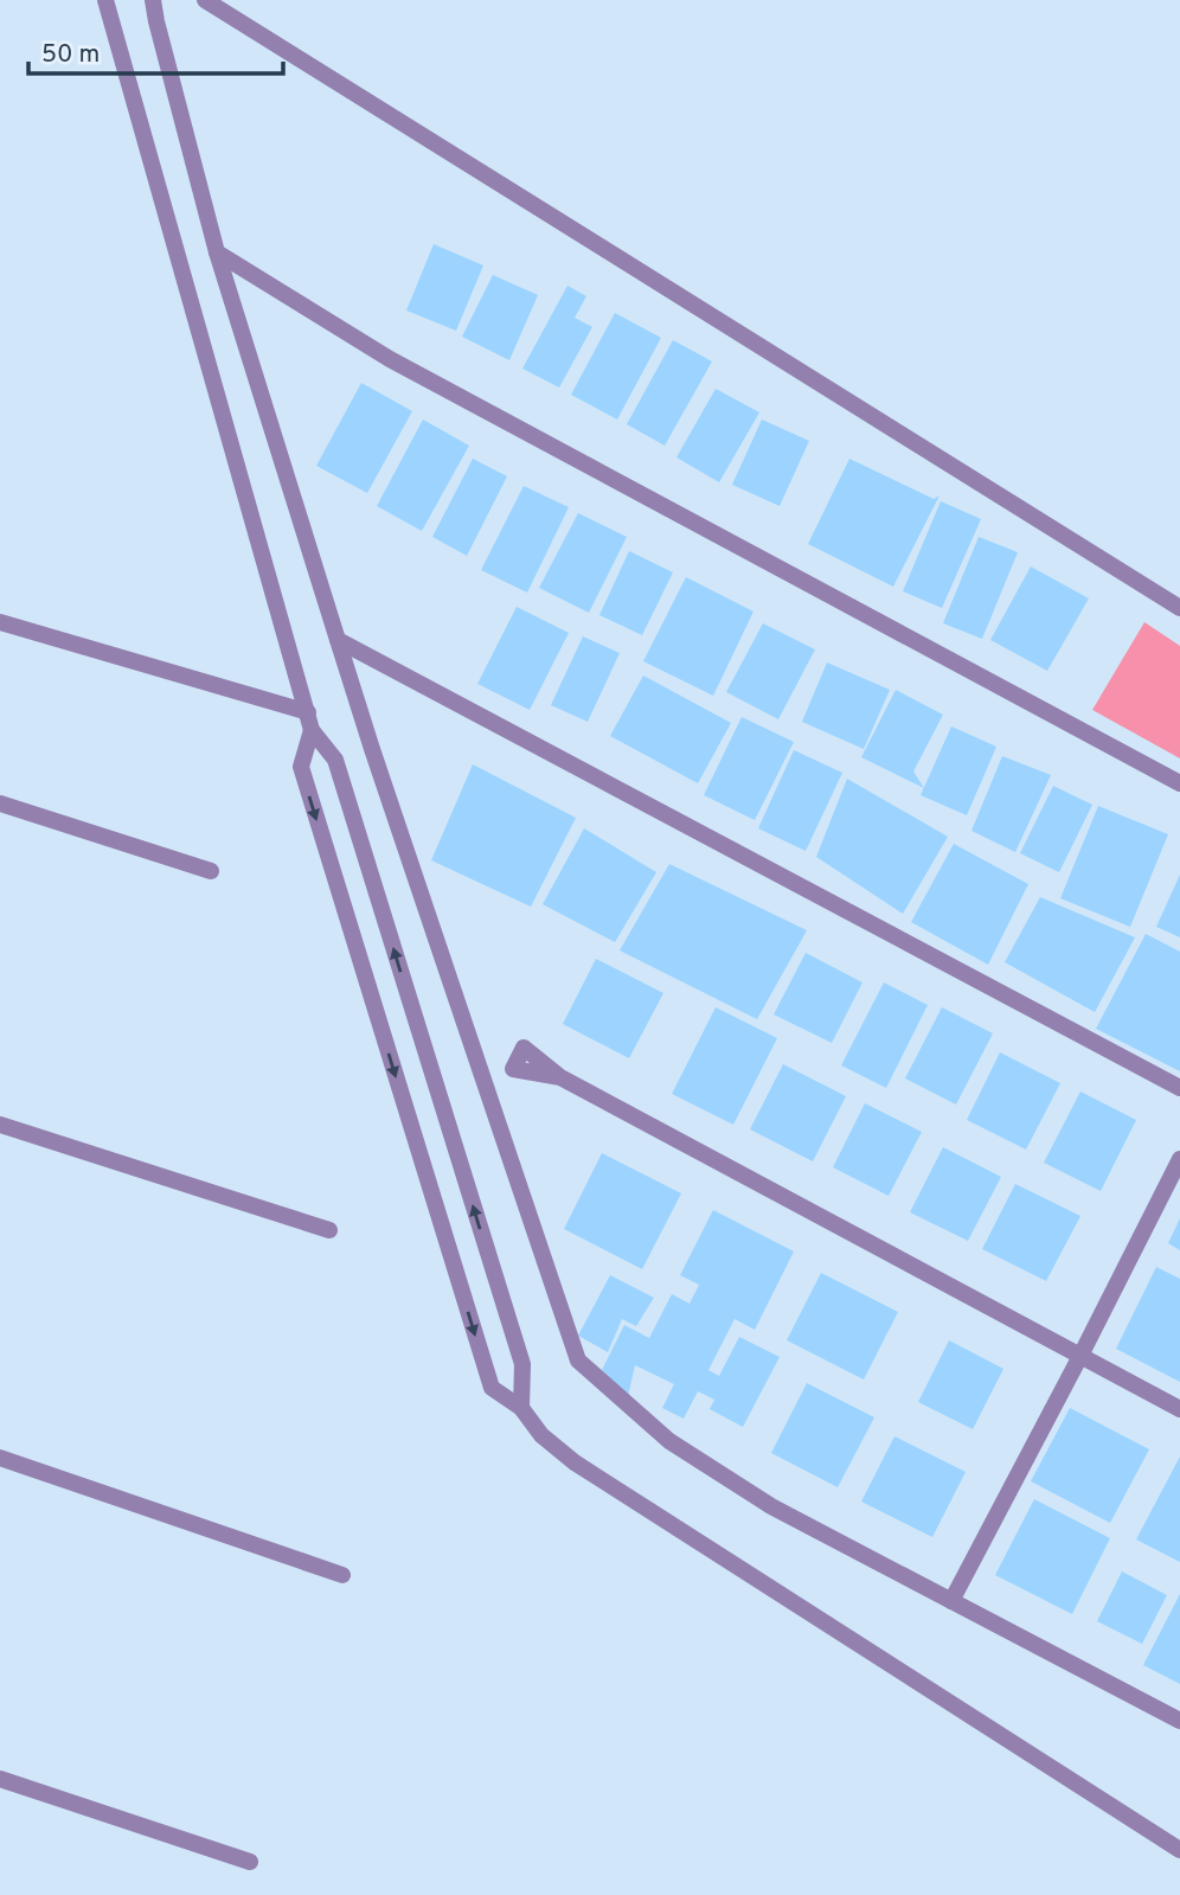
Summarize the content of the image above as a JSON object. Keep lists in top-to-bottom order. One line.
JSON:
{"scale_bar":"50 m"}
